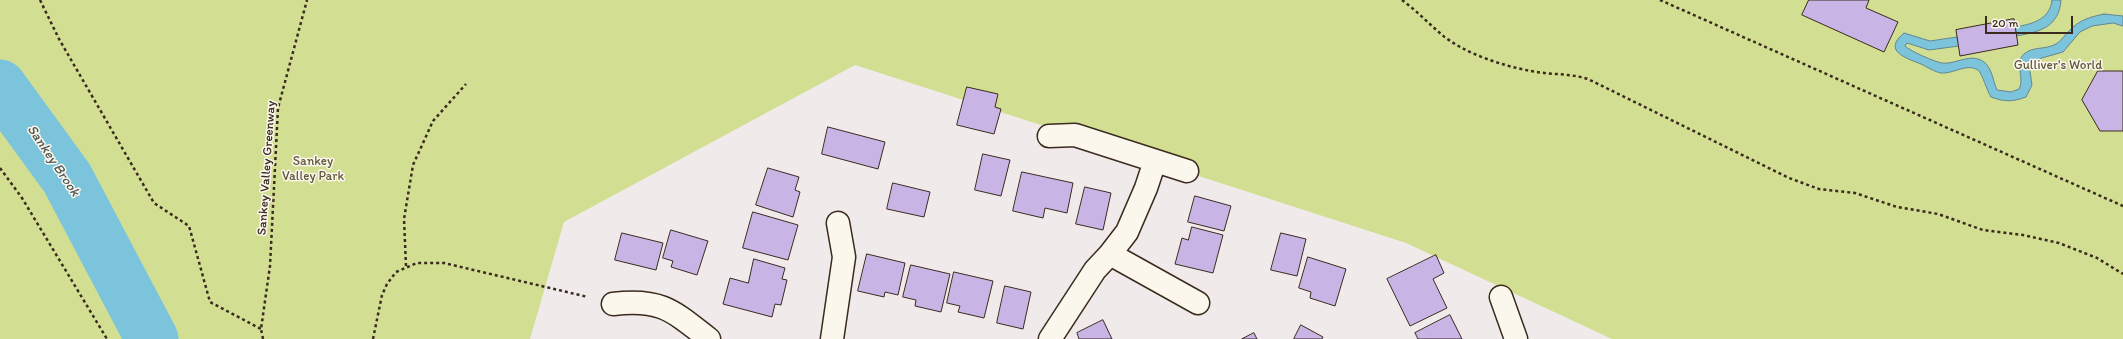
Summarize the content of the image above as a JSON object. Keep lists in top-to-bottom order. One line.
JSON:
{"streets":{"path":["Sankey Valley Greenway"]},"water":["Sankey Brook"],"parks":["Gulliver's World","Sankey Valley Park"],"scale_bar":"20 m"}
